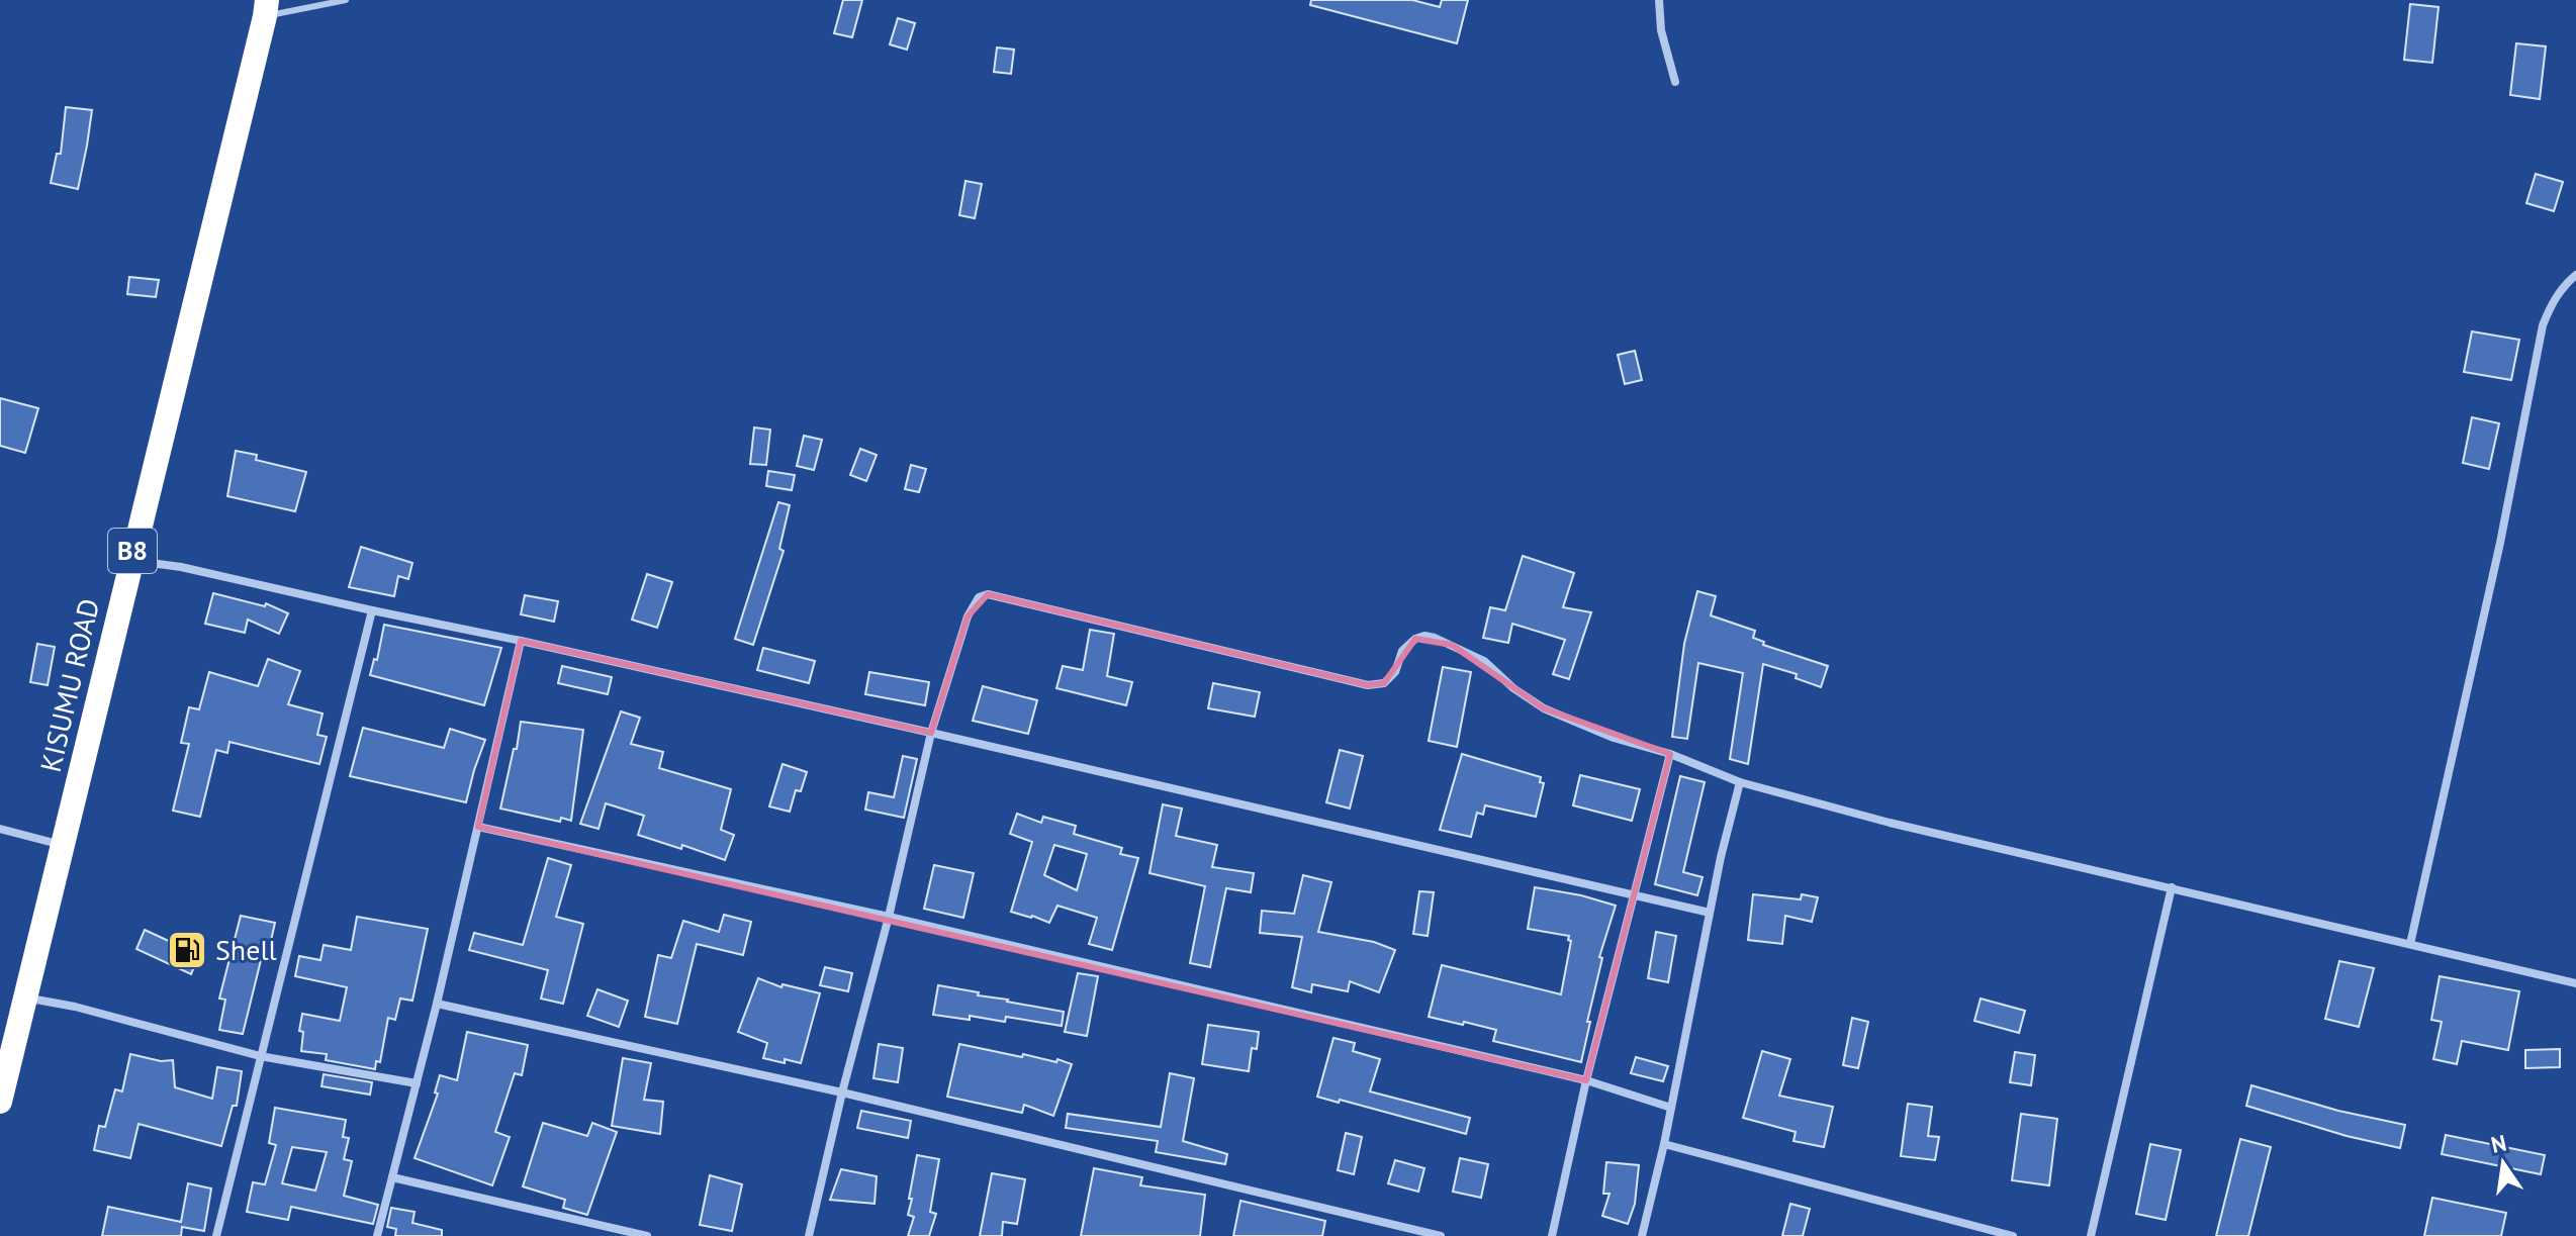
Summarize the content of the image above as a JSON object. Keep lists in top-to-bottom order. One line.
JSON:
{"streets":{"highway":["B8","KISUMU ROAD"]},"places":{"fuel station":["Shell"]},"north":"top"}
